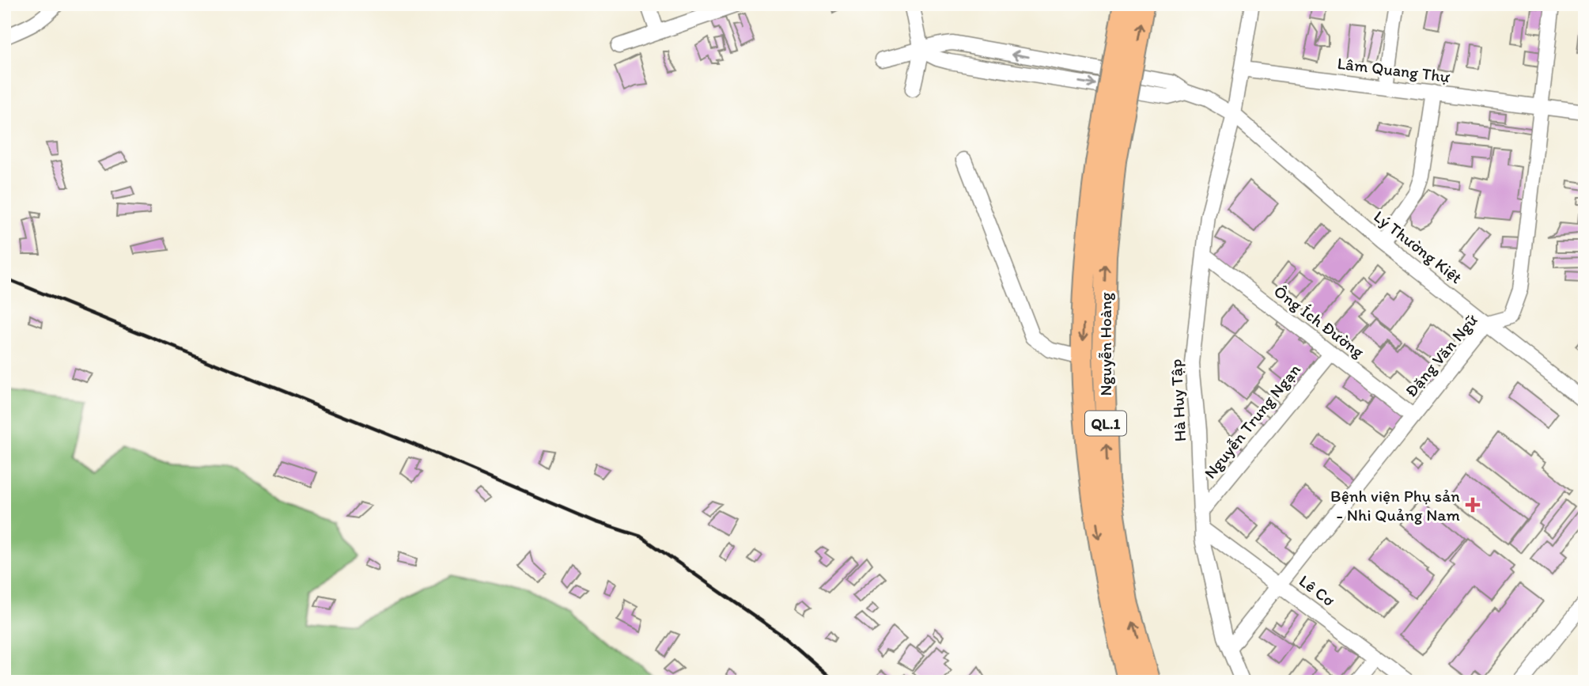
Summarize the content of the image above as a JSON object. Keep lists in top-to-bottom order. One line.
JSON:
{"streets":{"highway":["Nguyễn Hoàng","QL.1"],"street":["Lâm Quang Thự","Lý Thường Kiệt","Ông Ích Đường","Đặng Văn Ngữ","Hà Huy Tập","Nguyễn Trung Ngạn","Lê Cơ"]},"crossings":[["Lâm Quang Thự","Đặng Văn Ngữ"],["Lý Thường Kiệt","Đặng Văn Ngữ"],["Lý Thường Kiệt","Hà Huy Tập"],["Ông Ích Đường","Đặng Văn Ngữ"],["Ông Ích Đường","Hà Huy Tập"],["Ông Ích Đường","Nguyễn Trung Ngạn"],["Đặng Văn Ngữ","Hà Huy Tập"],["Đặng Văn Ngữ","Lê Cơ"],["Hà Huy Tập","Nguyễn Trung Ngạn"],["Hà Huy Tập","Lê Cơ"]],"places":{"health":["Bệnh viện Phụ sản - Nhi Quảng Nam"]}}
